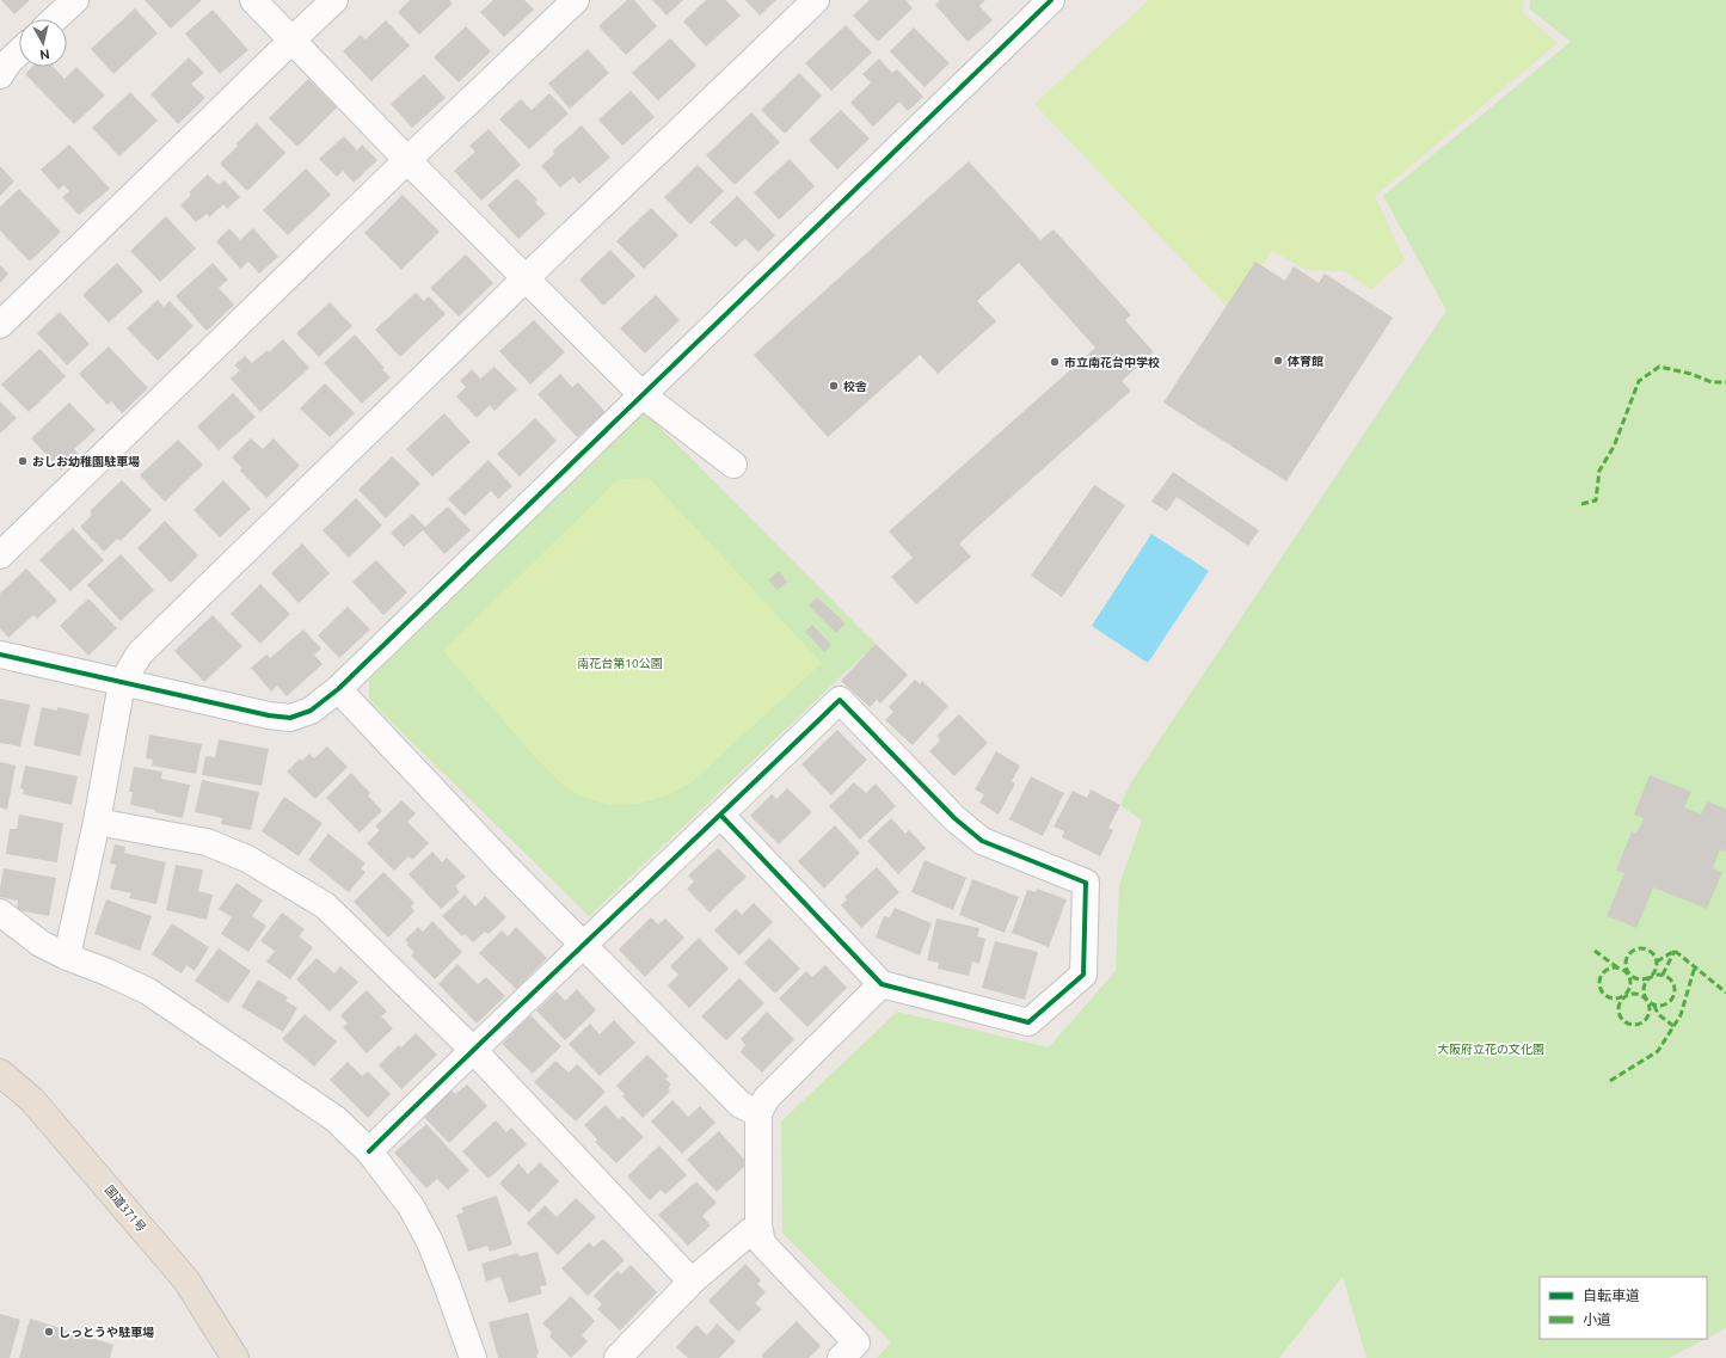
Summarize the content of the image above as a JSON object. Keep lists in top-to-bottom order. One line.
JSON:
{"streets":{"highway":["国道371号"]},"parks":["南花台第10公園","大阪府立花の文化園"],"places":["体育館","市立南花台中学校","校舎","おしお幼稚園駐車場","しっとうや駐車場"],"legend":["自転車道","小道"],"north":"bottom"}
